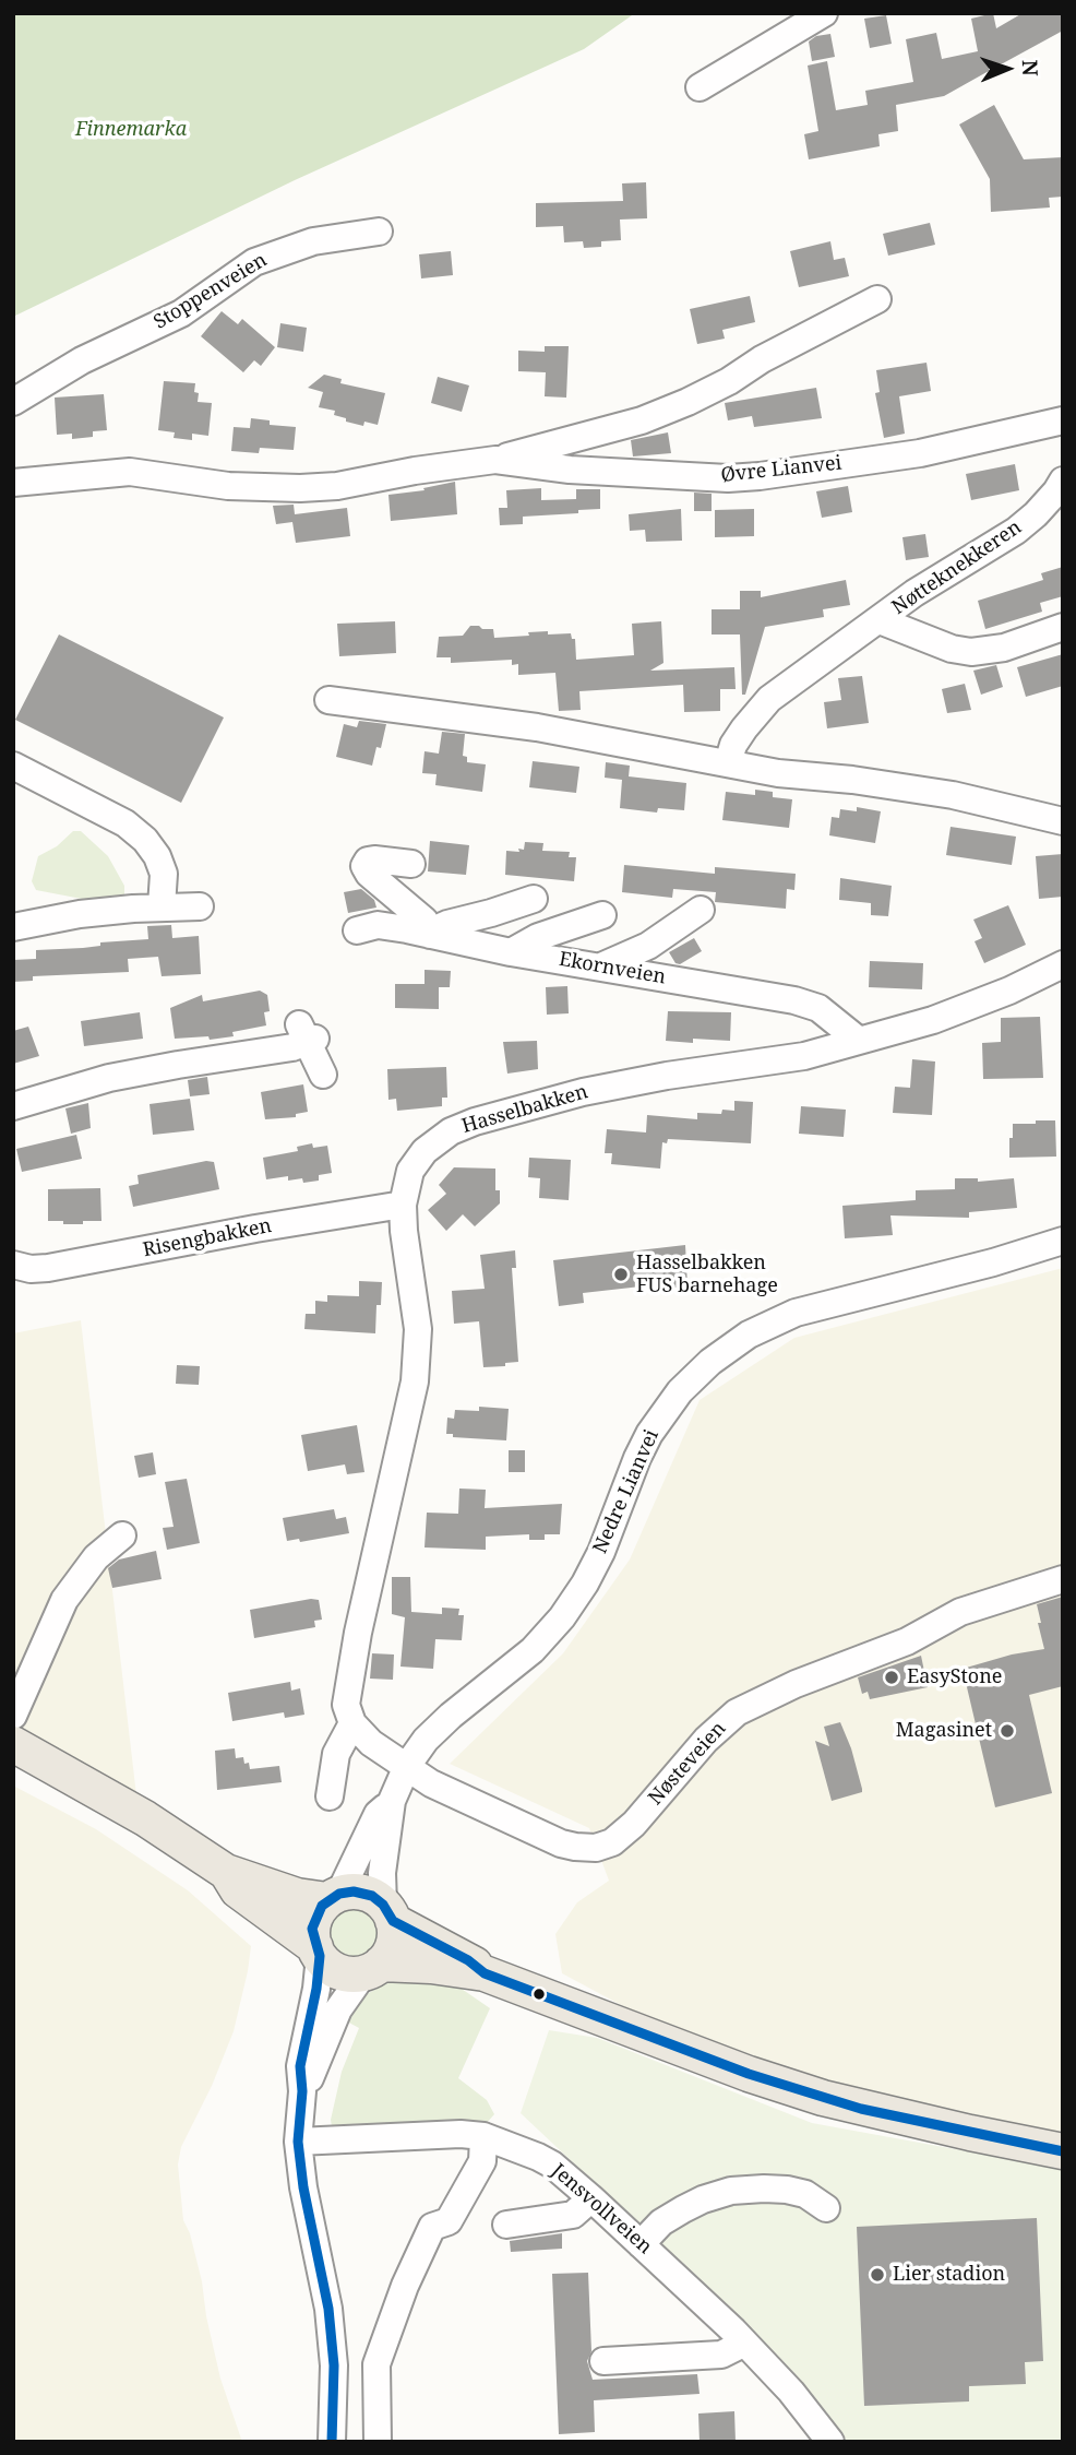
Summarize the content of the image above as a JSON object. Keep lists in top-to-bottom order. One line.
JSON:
{"streets":{"street":["Stoppenveien","Øvre Lianvei","Nøtteknekkeren","Ekornveien","Hasselbakken","Risengbakken","Nedre Lianvei","Nøsteveien","Jensvollveien"]},"crossings":[["Ekornveien","Hasselbakken"],["Hasselbakken","Risengbakken"],["Nedre Lianvei","Nøsteveien"]],"parks":["Finnemarka"],"places":["Hasselbakken FUS barnehage","EasyStone","Magasinet","Lier stadion"],"north":"right"}
